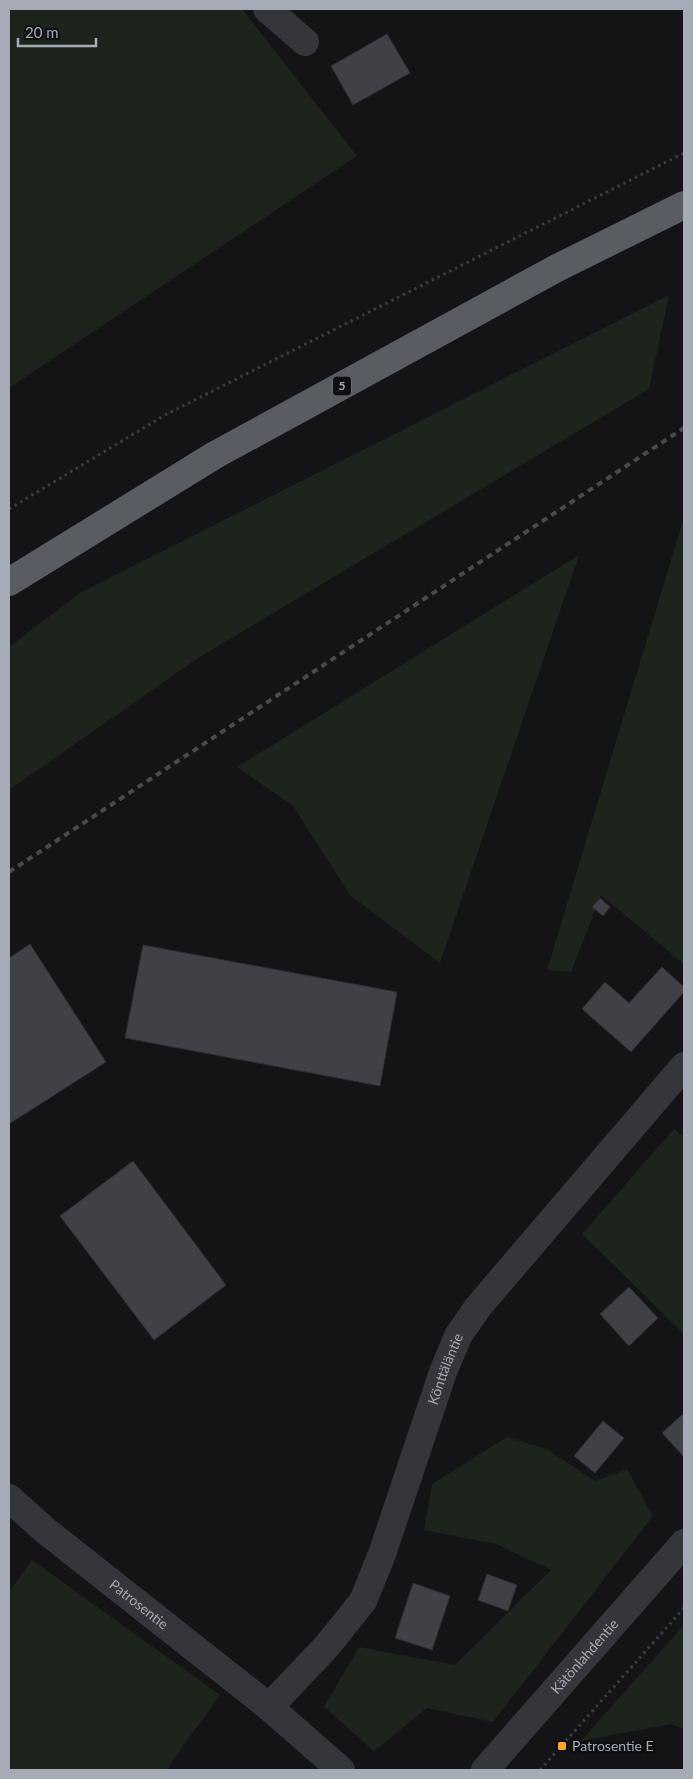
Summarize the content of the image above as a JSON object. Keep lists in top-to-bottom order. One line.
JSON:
{"streets":{"highway":["5"],"street":["Könttäläntie","Patrosentie","Kätönlahdentie"]},"crossings":[["Könttäläntie","Patrosentie"]],"places":{"transit":["Patrosentie E"]},"scale_bar":"20 m"}
